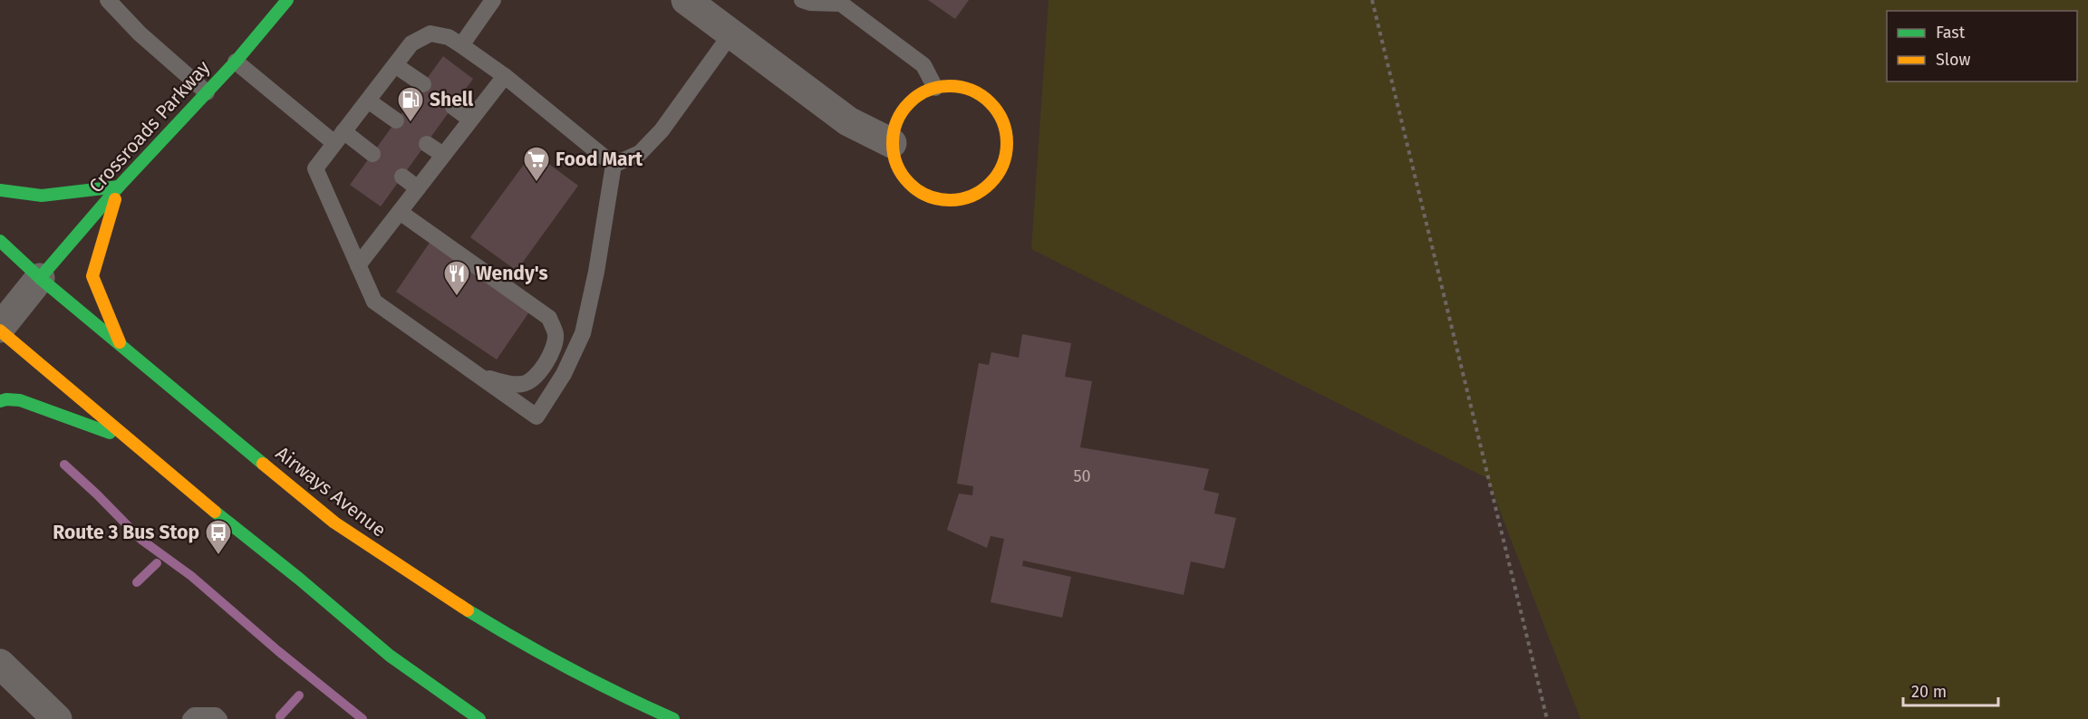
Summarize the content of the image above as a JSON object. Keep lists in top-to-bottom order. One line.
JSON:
{"streets":{"main road":["Crossroads Parkway","Airways Avenue"]},"crossings":[["Crossroads Parkway","Airways Avenue"]],"places":{"fuel station":["Shell"],"supermarket":["Food Mart"],"restaurant":["Wendy's"],"bus stop":["Route 3 Bus Stop"]},"house_numbers":["50"],"legend":["Fast","Slow"],"scale_bar":"20 m"}
